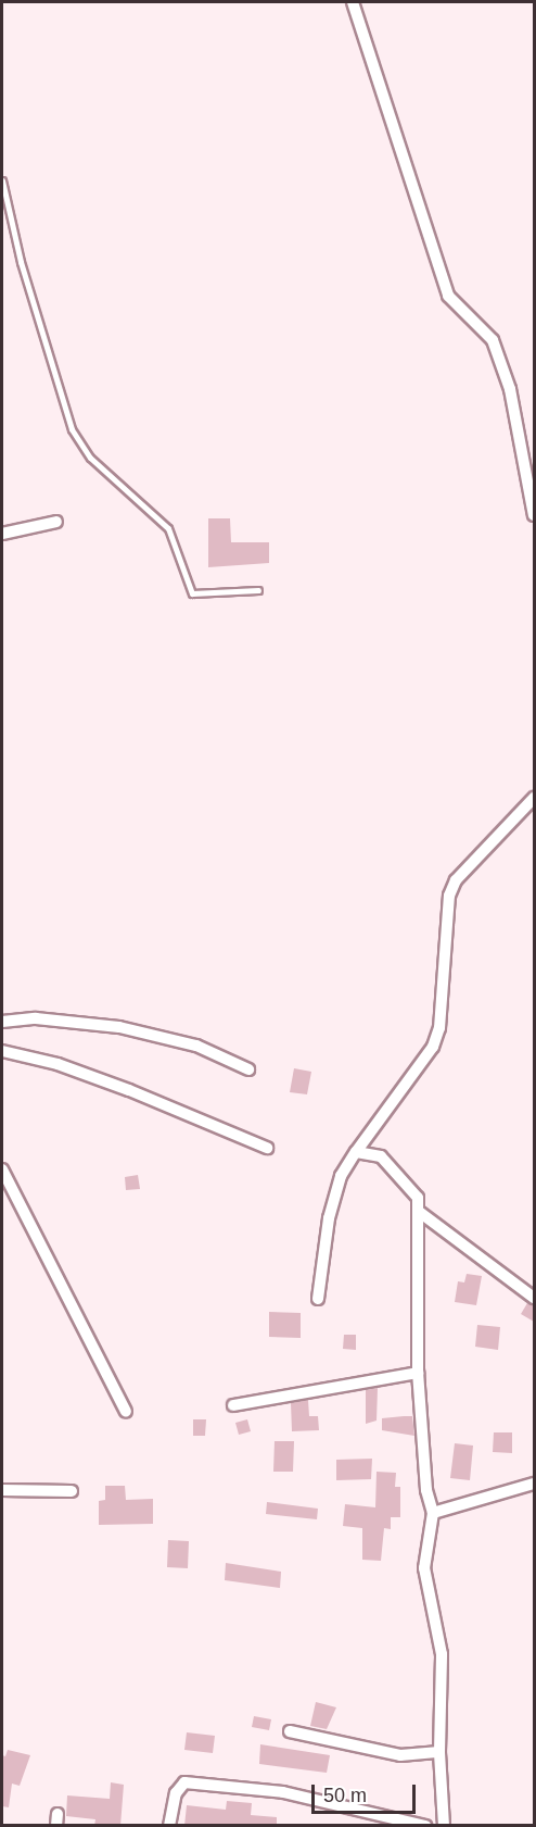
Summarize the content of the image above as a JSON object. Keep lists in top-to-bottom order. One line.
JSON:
{"scale_bar":"50 m"}
